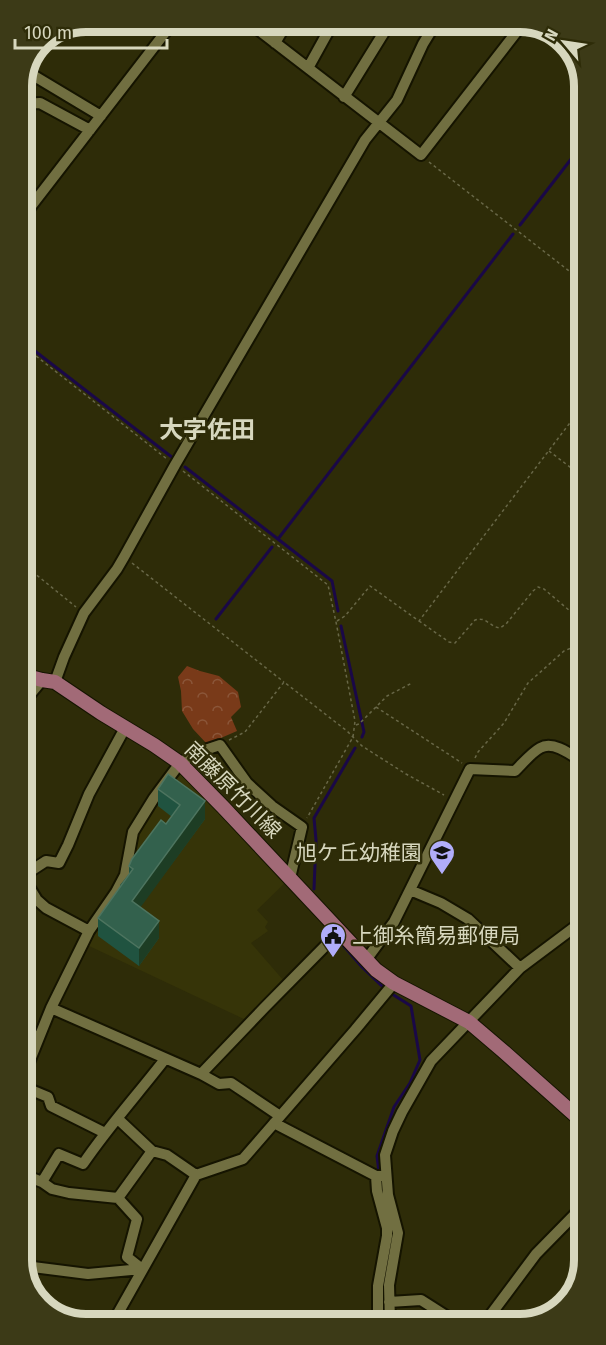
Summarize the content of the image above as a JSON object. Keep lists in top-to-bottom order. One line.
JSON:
{"streets":{"main road":["南藤原竹川線"]},"districts":["大字佐田"],"places":{"school or university":["旭ケ丘幼稚園"],"public building":["上御糸簡易郵便局"]},"scale_bar":"100 m","north":"top left"}
